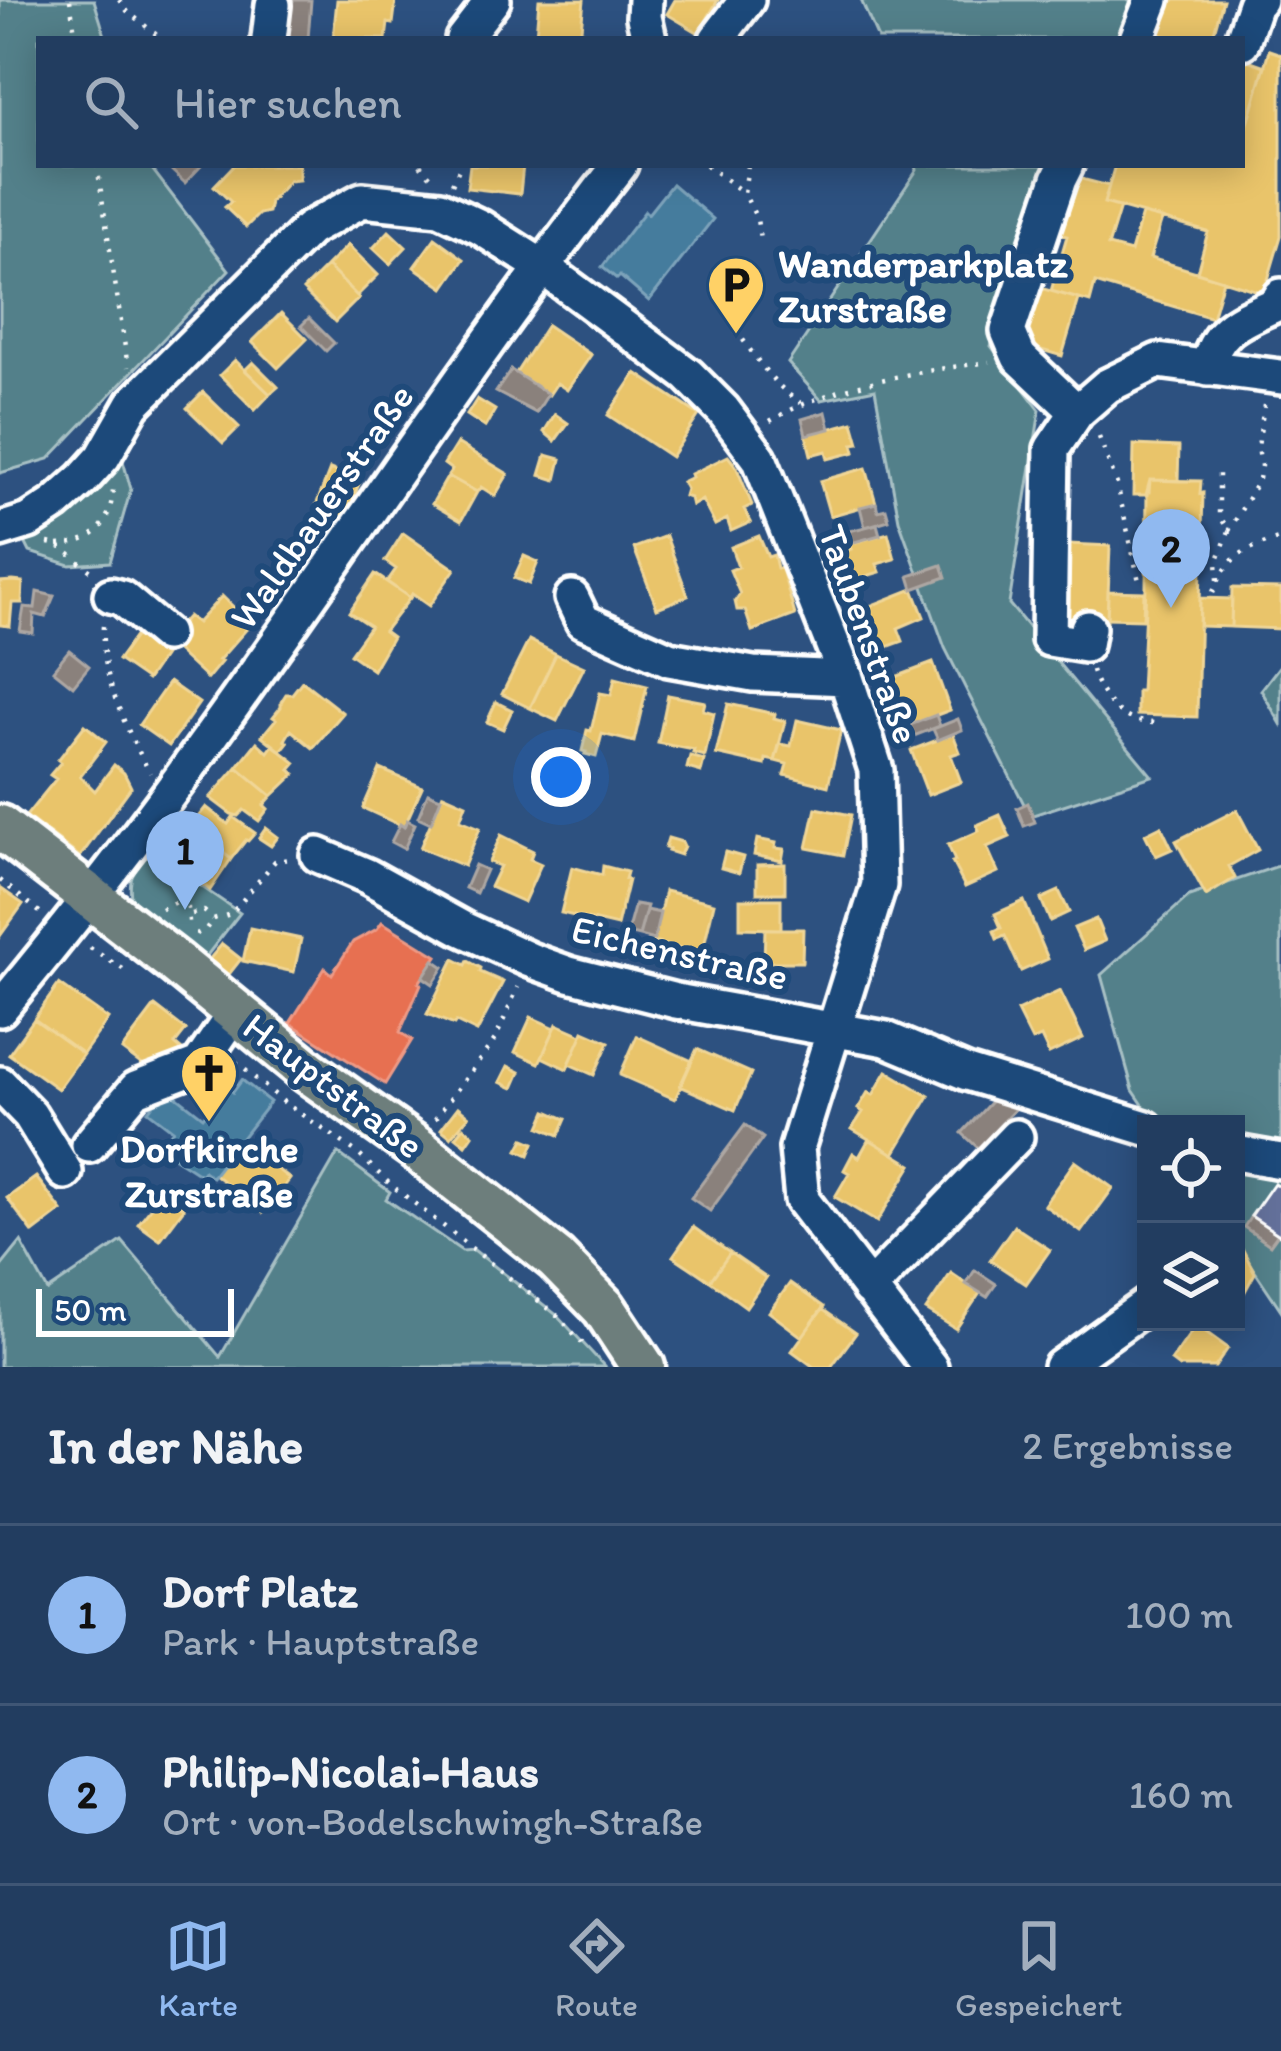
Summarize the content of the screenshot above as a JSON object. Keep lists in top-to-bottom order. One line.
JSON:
{"streets":{"main road":["Hauptstraße"],"street":["Waldbauerstraße","Taubenstraße","Eichenstraße"]},"crossings":[["Waldbauerstraße","Taubenstraße"],["Waldbauerstraße","Hauptstraße"],["Taubenstraße","Eichenstraße"]],"places":{"parking":["Wanderparkplatz Zurstraße"],"church":["Dorfkirche Zurstraße"]},"scale_bar":"50 m","page":{"search":"Hier suchen","pins":["2","1"],"scale":"50 m","heading":["In der Nähe","2 Ergebnisse"],"list":[{"mark":"1","name":"Dorf Platz","note":"Park · Hauptstraße","value":"100 m"},{"mark":"2","name":"Philip-Nicolai-Haus","note":"Ort · von-Bodelschwingh-Straße","value":"160 m"}],"nav":["Karte","Route","Gespeichert"]}}
